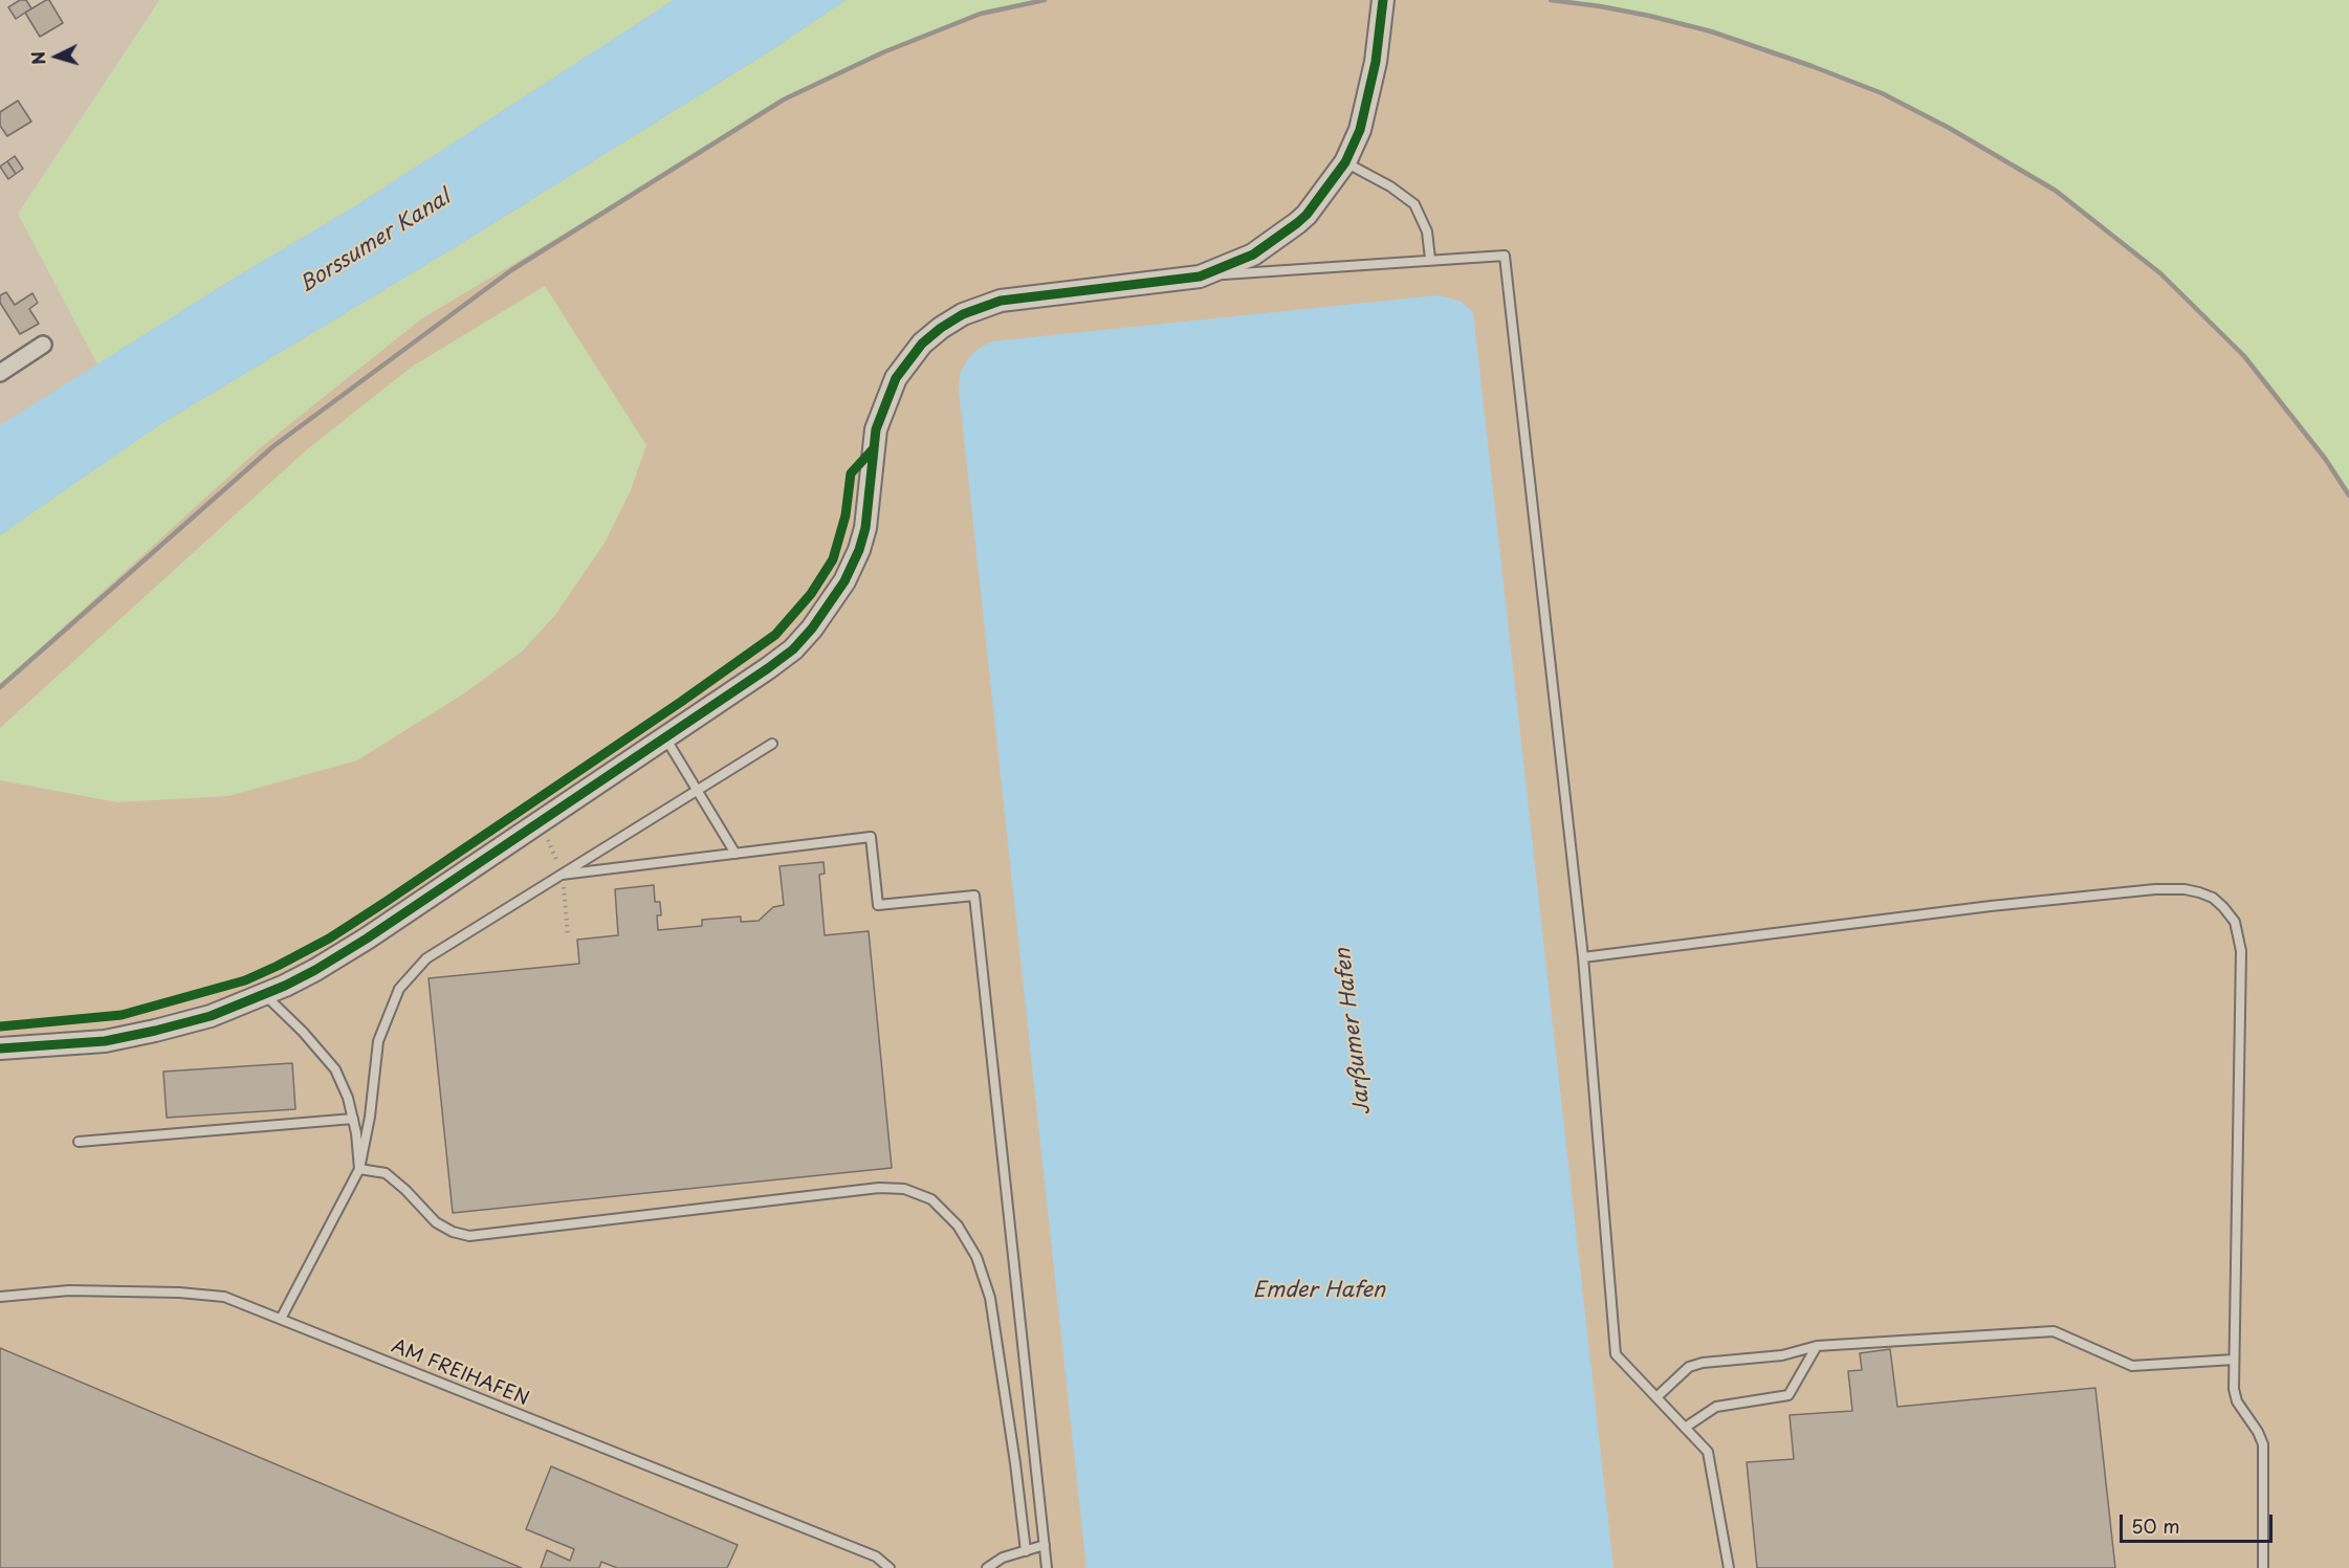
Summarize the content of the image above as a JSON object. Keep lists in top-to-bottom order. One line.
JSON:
{"streets":{"lane":["AM FREIHAFEN"]},"water":["Borssumer Kanal","Jarßumer Hafen","Emder Hafen"],"scale_bar":"50 m","north":"left"}
